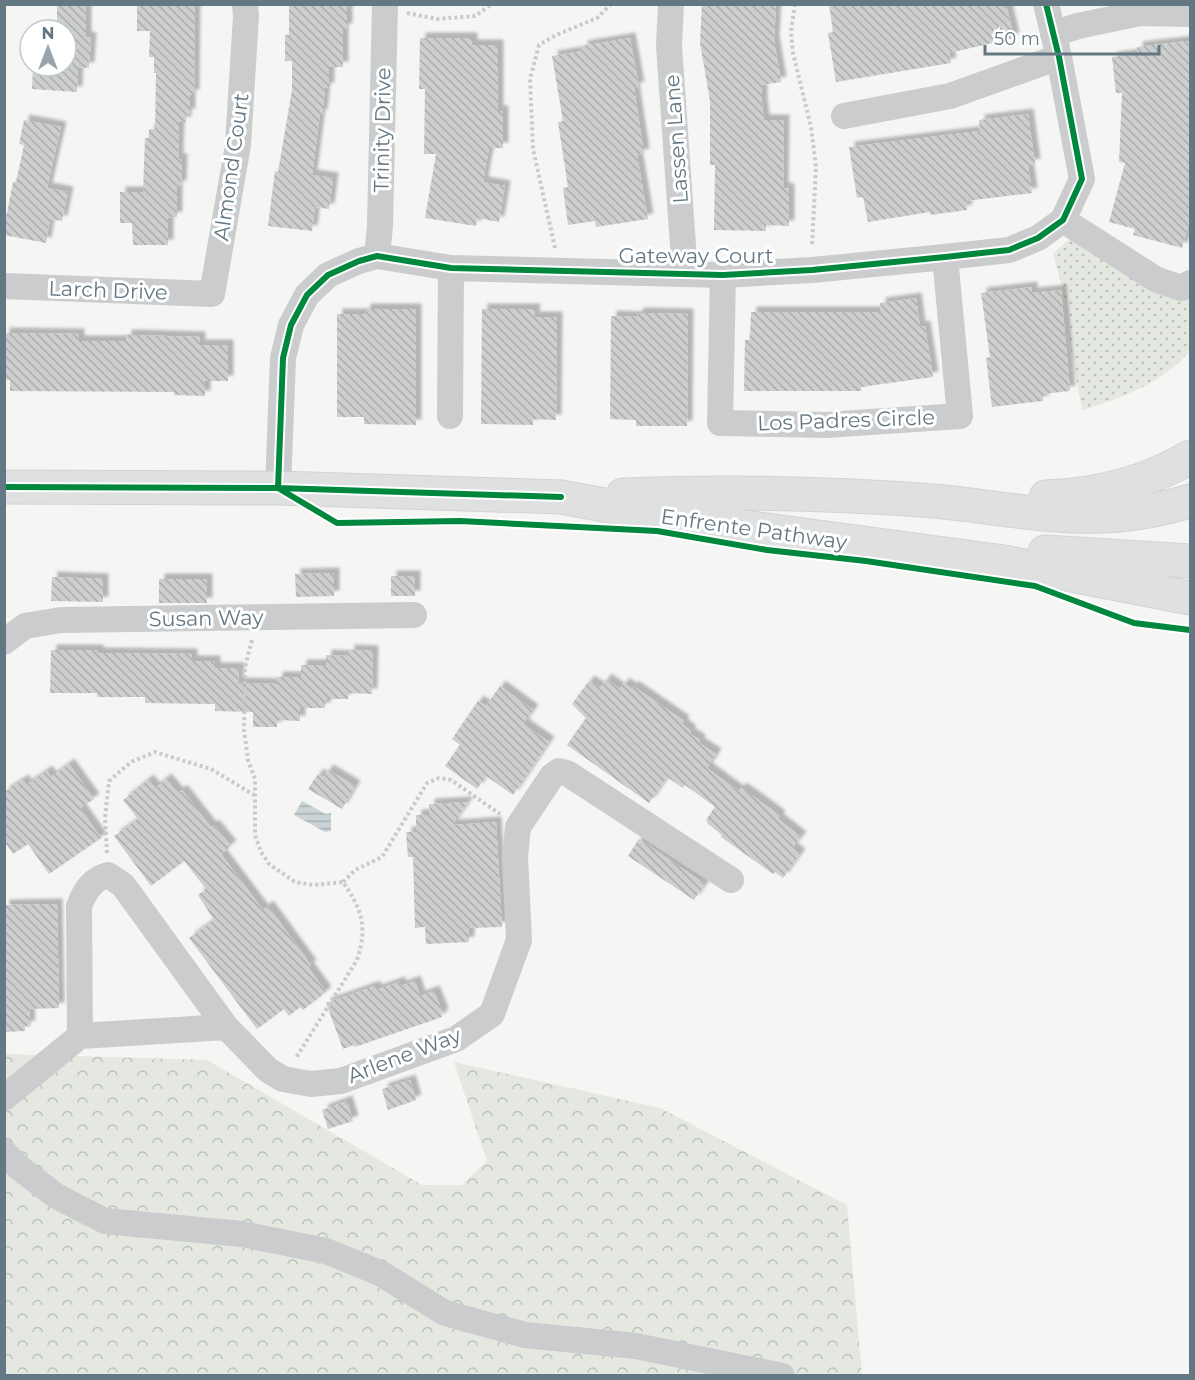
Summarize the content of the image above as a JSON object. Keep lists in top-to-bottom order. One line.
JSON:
{"streets":{"street":["Trinity Drive","Lassen Lane","Almond Court","Gateway Court","Larch Drive","Los Padres Circle","Susan Way","Arlene Way"],"cycle path":["Enfrente Pathway"]},"crossings":[["Trinity Drive","Gateway Court"],["Lassen Lane","Gateway Court"],["Almond Court","Larch Drive"],["Gateway Court","Los Padres Circle"]],"scale_bar":"50 m","north":"top"}
